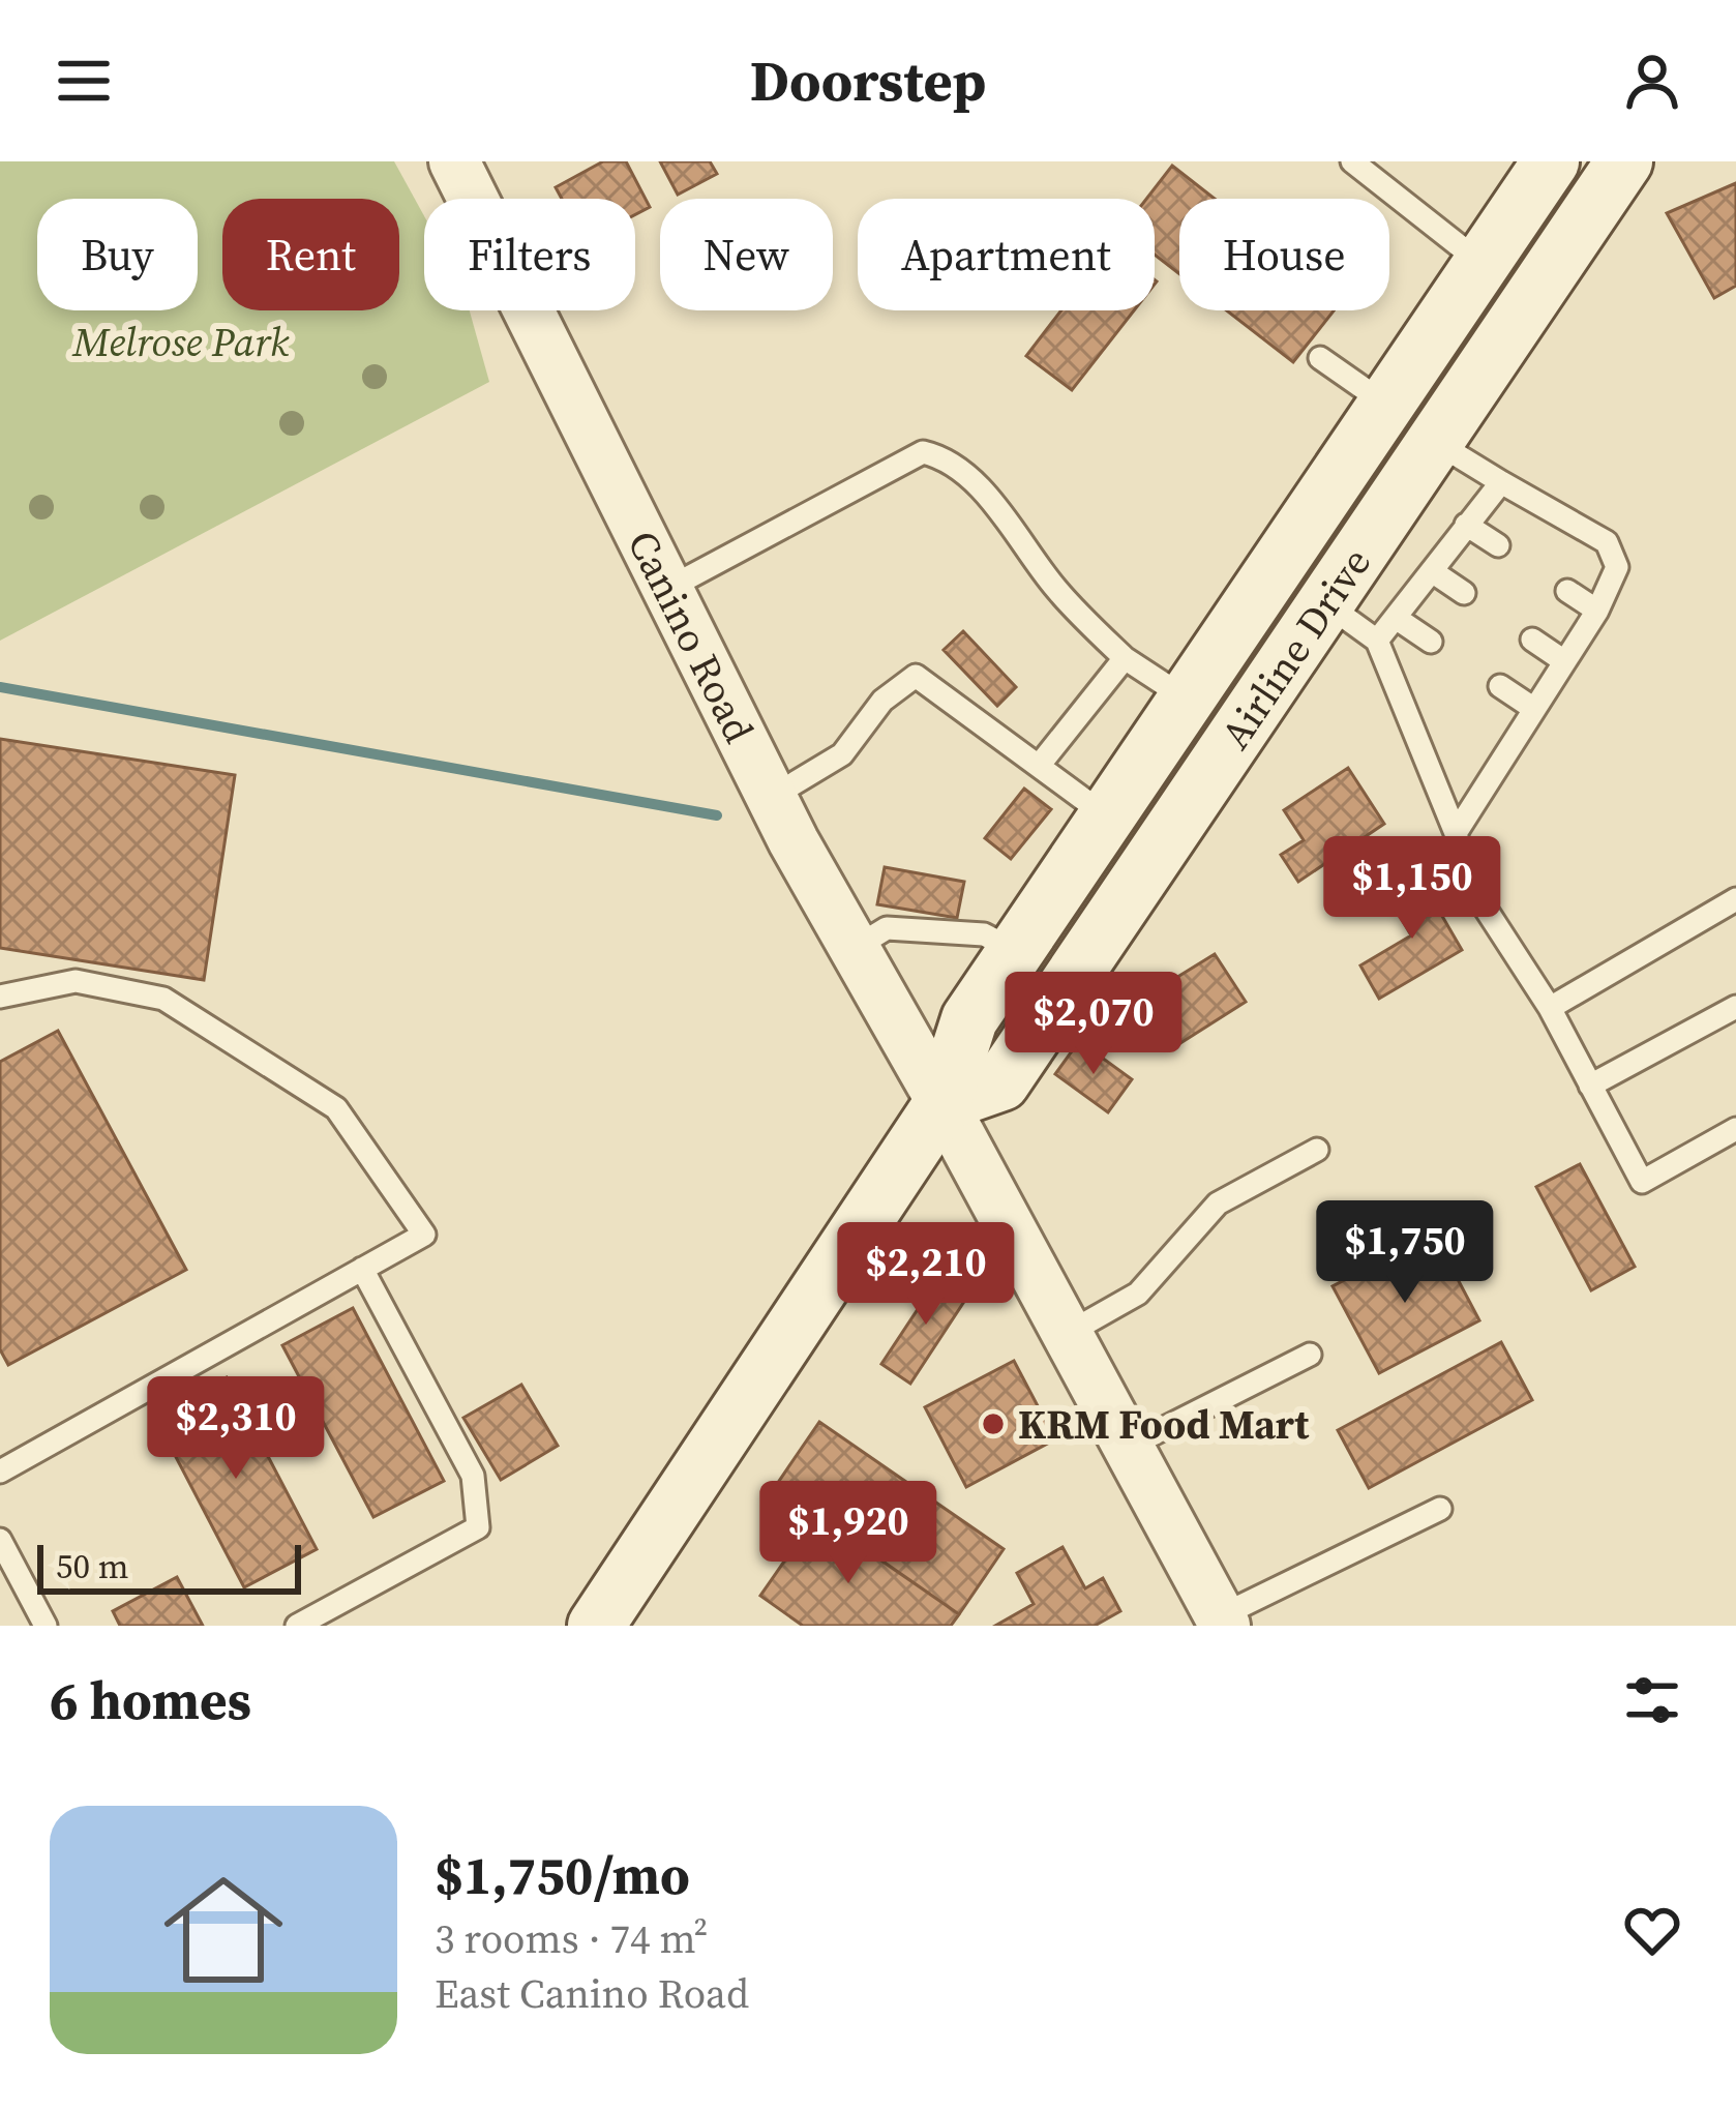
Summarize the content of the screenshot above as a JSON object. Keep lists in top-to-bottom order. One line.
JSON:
{"streets":{"main road":["Airline Drive"],"street":["Canino Road"]},"crossings":[["Canino Road","Airline Drive"]],"parks":["Melrose Park"],"places":["KRM Food Mart"],"scale_bar":"50 m","page":{"header":"Doorstep","chip":["Buy","Rent","Filters","New","Apartment","House"],"price":["$1,150","$2,070","$1,750","$2,210","$2,310","$1,920"],"scale":"50 m","heading":"6 homes","list":[{"name":"$1,750/mo","note":"3 rooms · 74 m² · East Canino Road"}]}}
